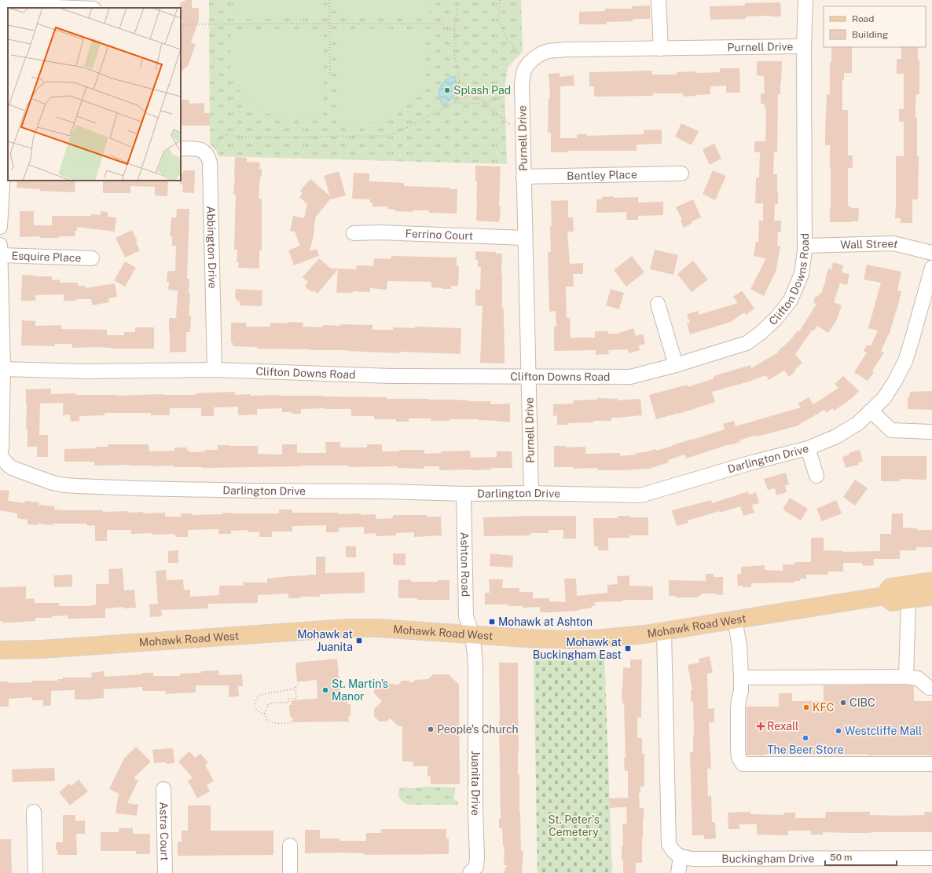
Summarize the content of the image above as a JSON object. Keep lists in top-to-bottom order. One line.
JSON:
{"streets":{"main road":["Mohawk Road West"],"street":["Purnell Drive","Bentley Place","Ferrino Court","Wall Street","Abbington Drive","Esquire Place","Clifton Downs Road","Darlington Drive","Ashton Road","Juanita Drive","Astra Court","Buckingham Drive"]},"crossings":[["Purnell Drive","Bentley Place"],["Purnell Drive","Ferrino Court"],["Purnell Drive","Clifton Downs Road"],["Purnell Drive","Darlington Drive"],["Wall Street","Clifton Downs Road"],["Abbington Drive","Clifton Downs Road"],["Darlington Drive","Ashton Road"],["Ashton Road","Mohawk Road West"],["Ashton Road","Juanita Drive"],["Mohawk Road West","Juanita Drive"]],"parks":["St. Peter's Cemetery"],"places":{"other":["Splash Pad","St. Martin's Manor","CIBC","KFC","People's Church","Westcliffe Mall","The Beer Store"],"transit":["Mohawk at Ashton","Mohawk at Juanita","Mohawk at Buckingham East"],"health":["Rexall"]},"legend":["Road","Building"],"scale_bar":"50 m"}
